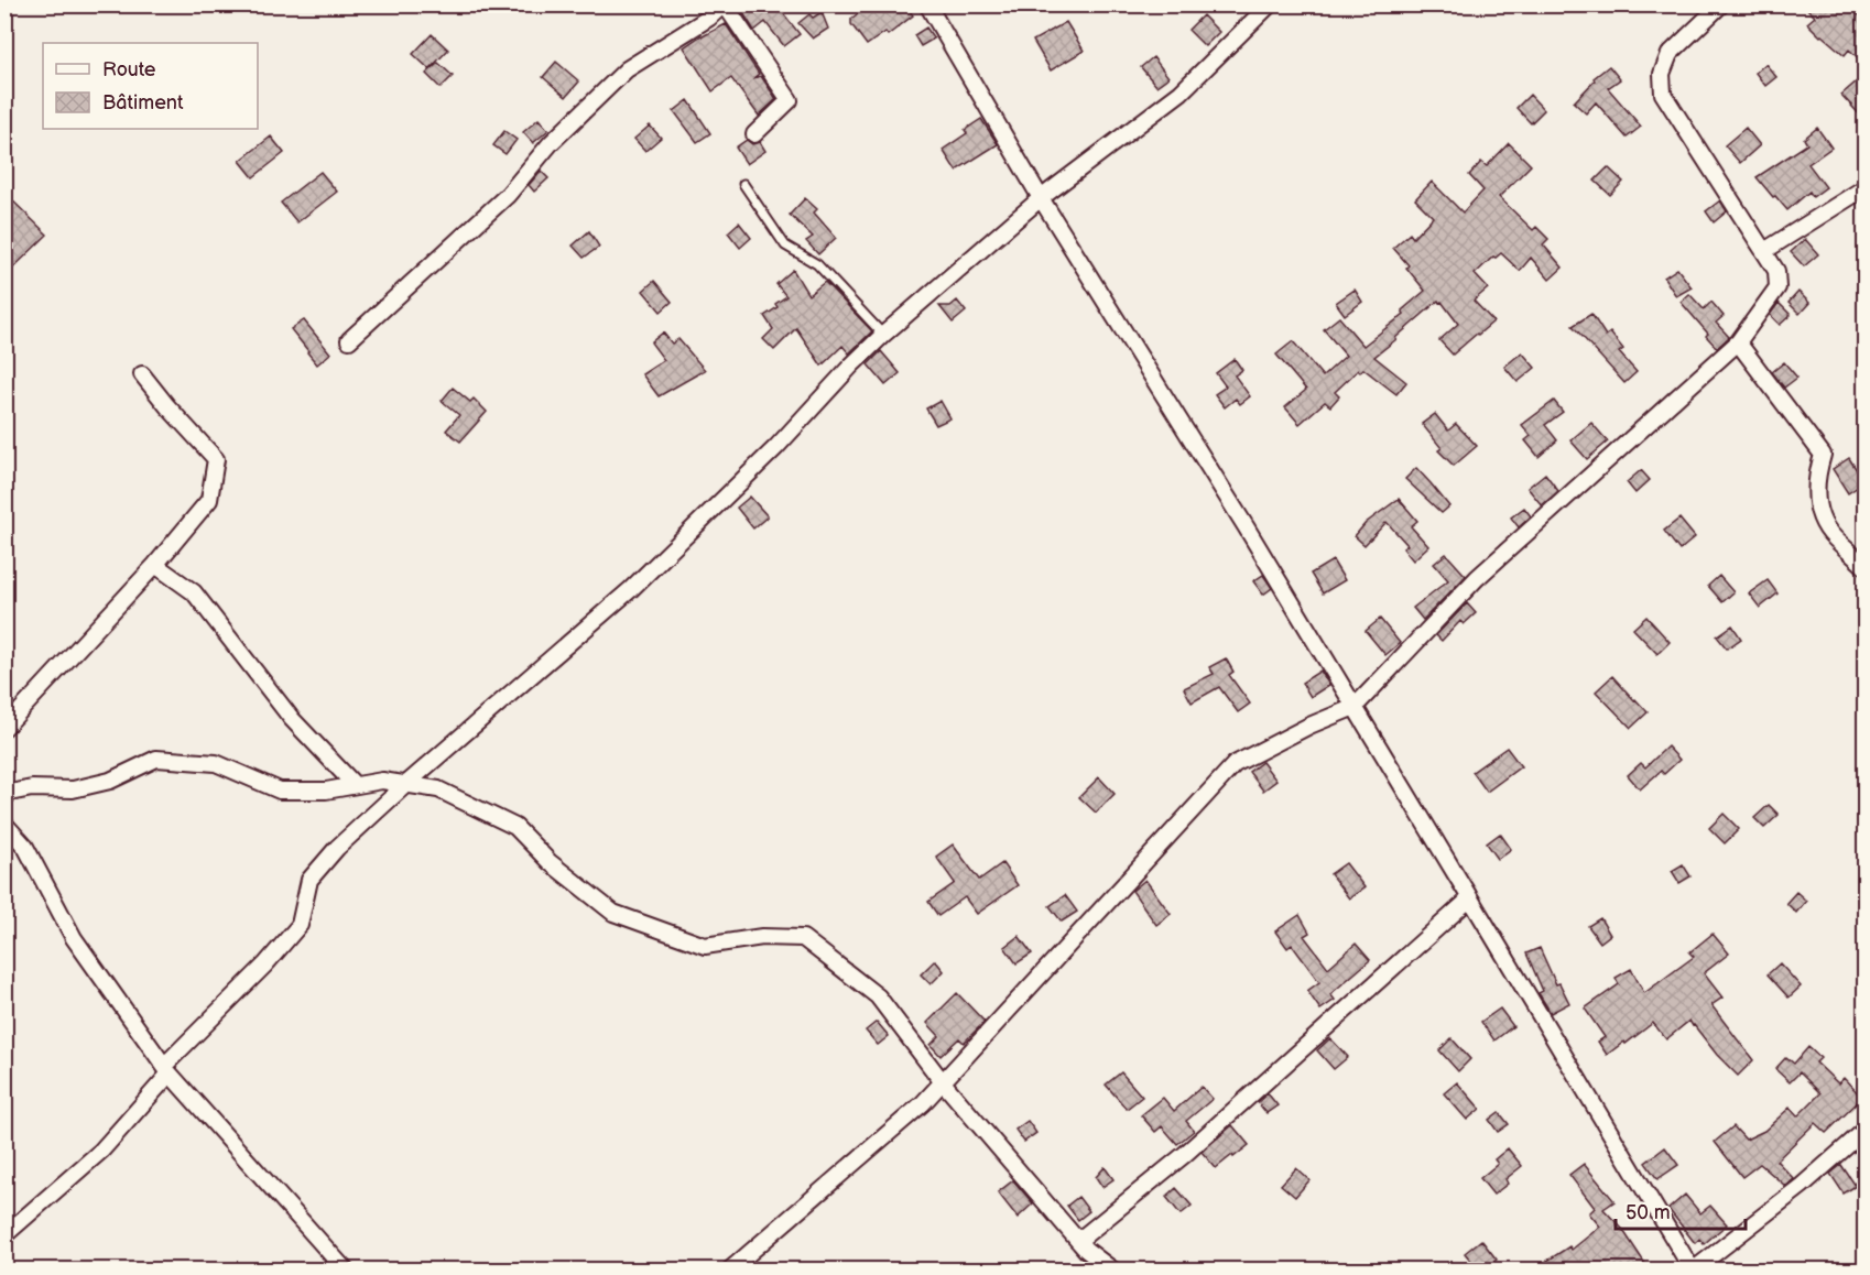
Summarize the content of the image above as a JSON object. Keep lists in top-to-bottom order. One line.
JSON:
{"legend":["Route","Bâtiment"],"scale_bar":"50 m"}
